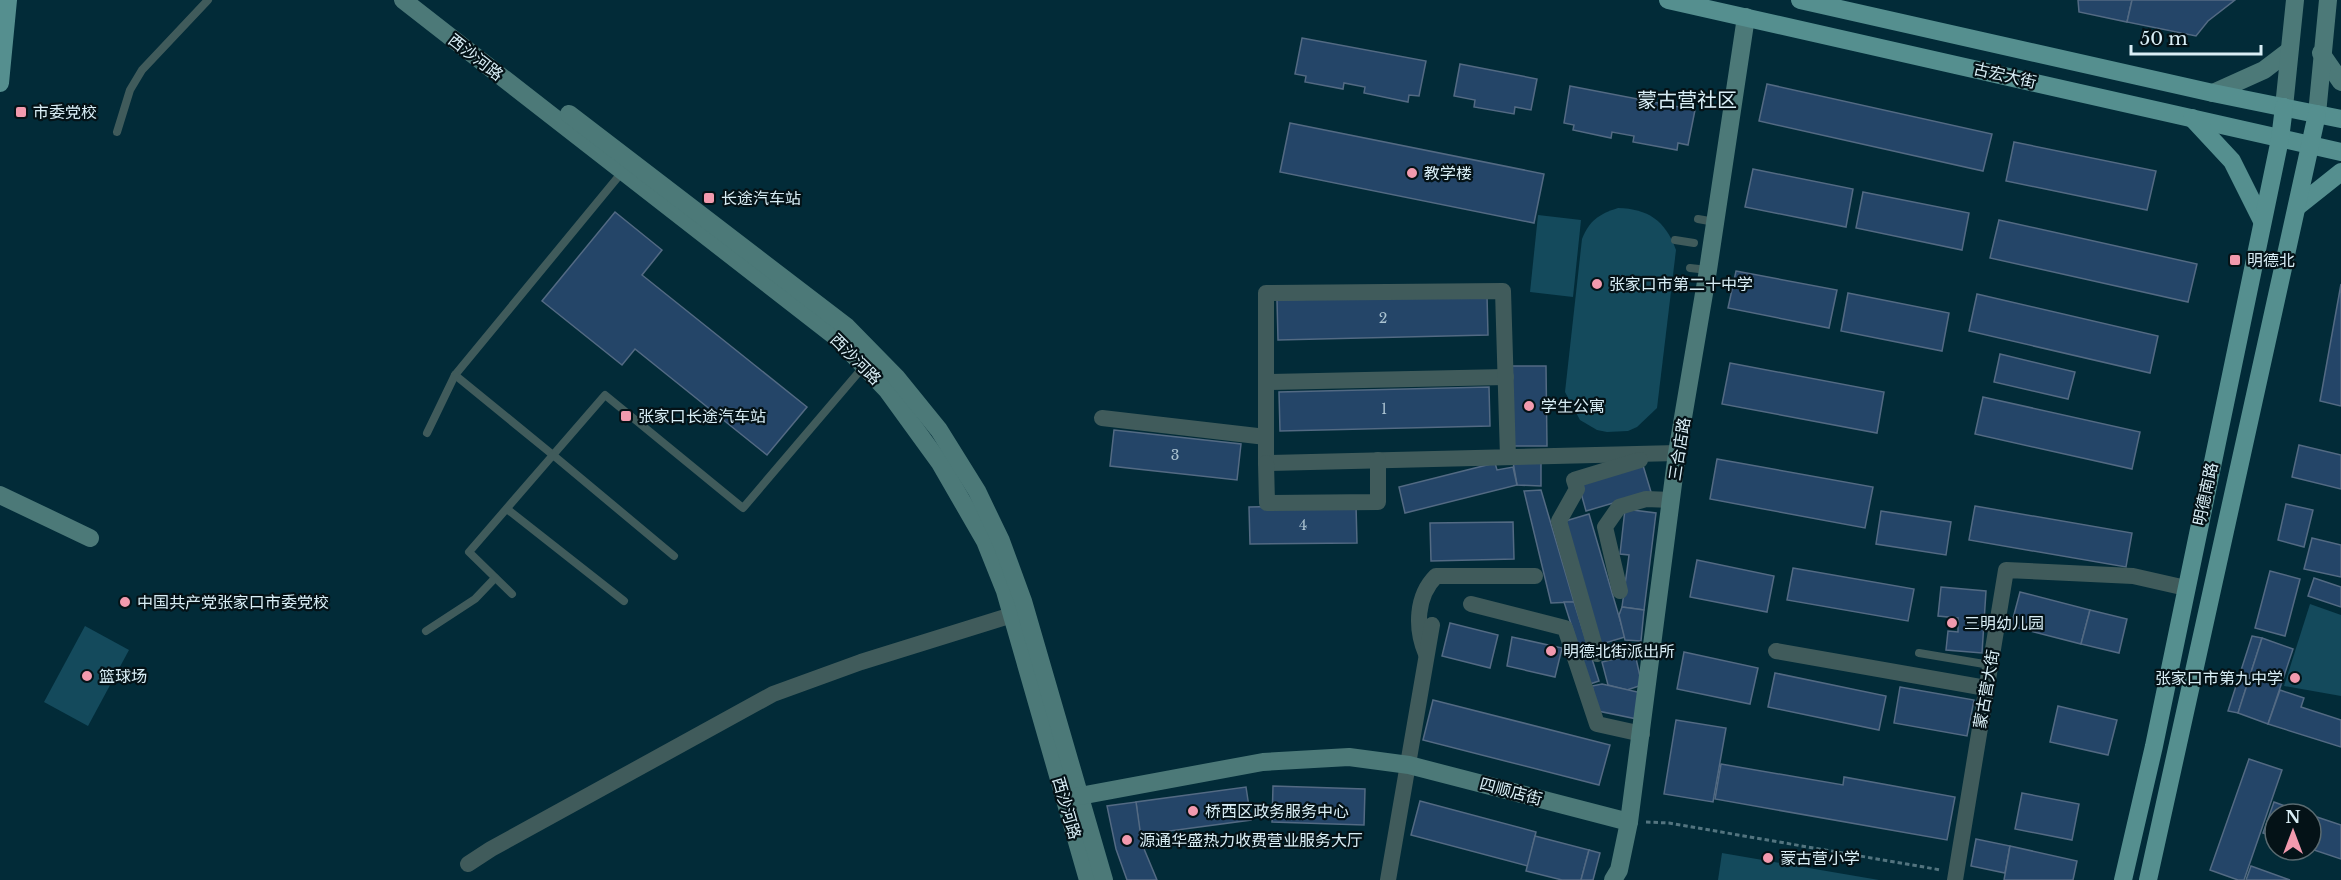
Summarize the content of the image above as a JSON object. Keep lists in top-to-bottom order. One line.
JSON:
{"streets":{"main road":["古宏大街","明德南路"],"street":["西沙河路","三合店路","蒙古营大街","四顺店街"]},"crossings":[["西沙河路","四顺店街"],["古宏大街","三合店路"],["古宏大街","明德南路"],["三合店路","四顺店街"],["明德南路","蒙古营大街"]],"districts":["蒙古营社区"],"places":{"transit":["市委党校","长途汽车站","明德北","张家口长途汽车站"],"other":["教学楼","张家口市第二十中学","学生公寓","中国共产党张家口市委党校","三明幼儿园","明德北街派出所","篮球场","张家口市第九中学","桥西区政务服务中心","源通华盛热力收费营业服务大厅","蒙古营小学"]},"house_numbers":["2","1","3","4"],"scale_bar":"50 m","north":"top"}
